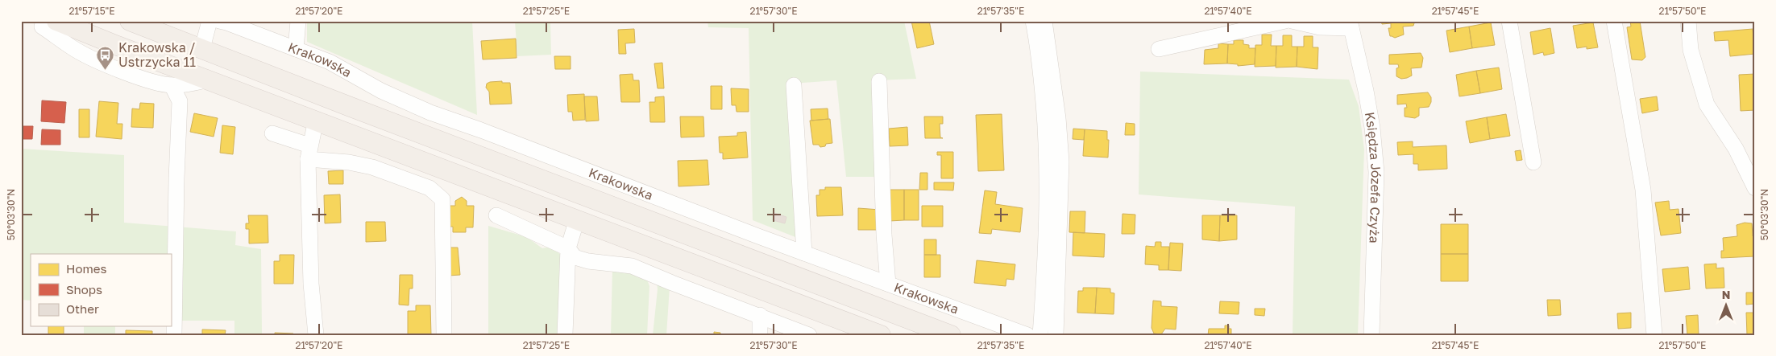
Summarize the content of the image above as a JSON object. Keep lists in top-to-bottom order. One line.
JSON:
{"streets":{"main road":["Krakowska"],"street":["Księdza Józefa Czyża"]},"places":{"bus stop":["Krakowska / Ustrzycka 11"]},"legend":["Homes","Shops","Other"],"north":"top","coordinates":["21°57'15\"E","21°57'20\"E","21°57'25\"E","21°57'30\"E","21°57'35\"E","21°57'40\"E","21°57'45\"E","21°57'50\"E","50°03'30\"N"]}
